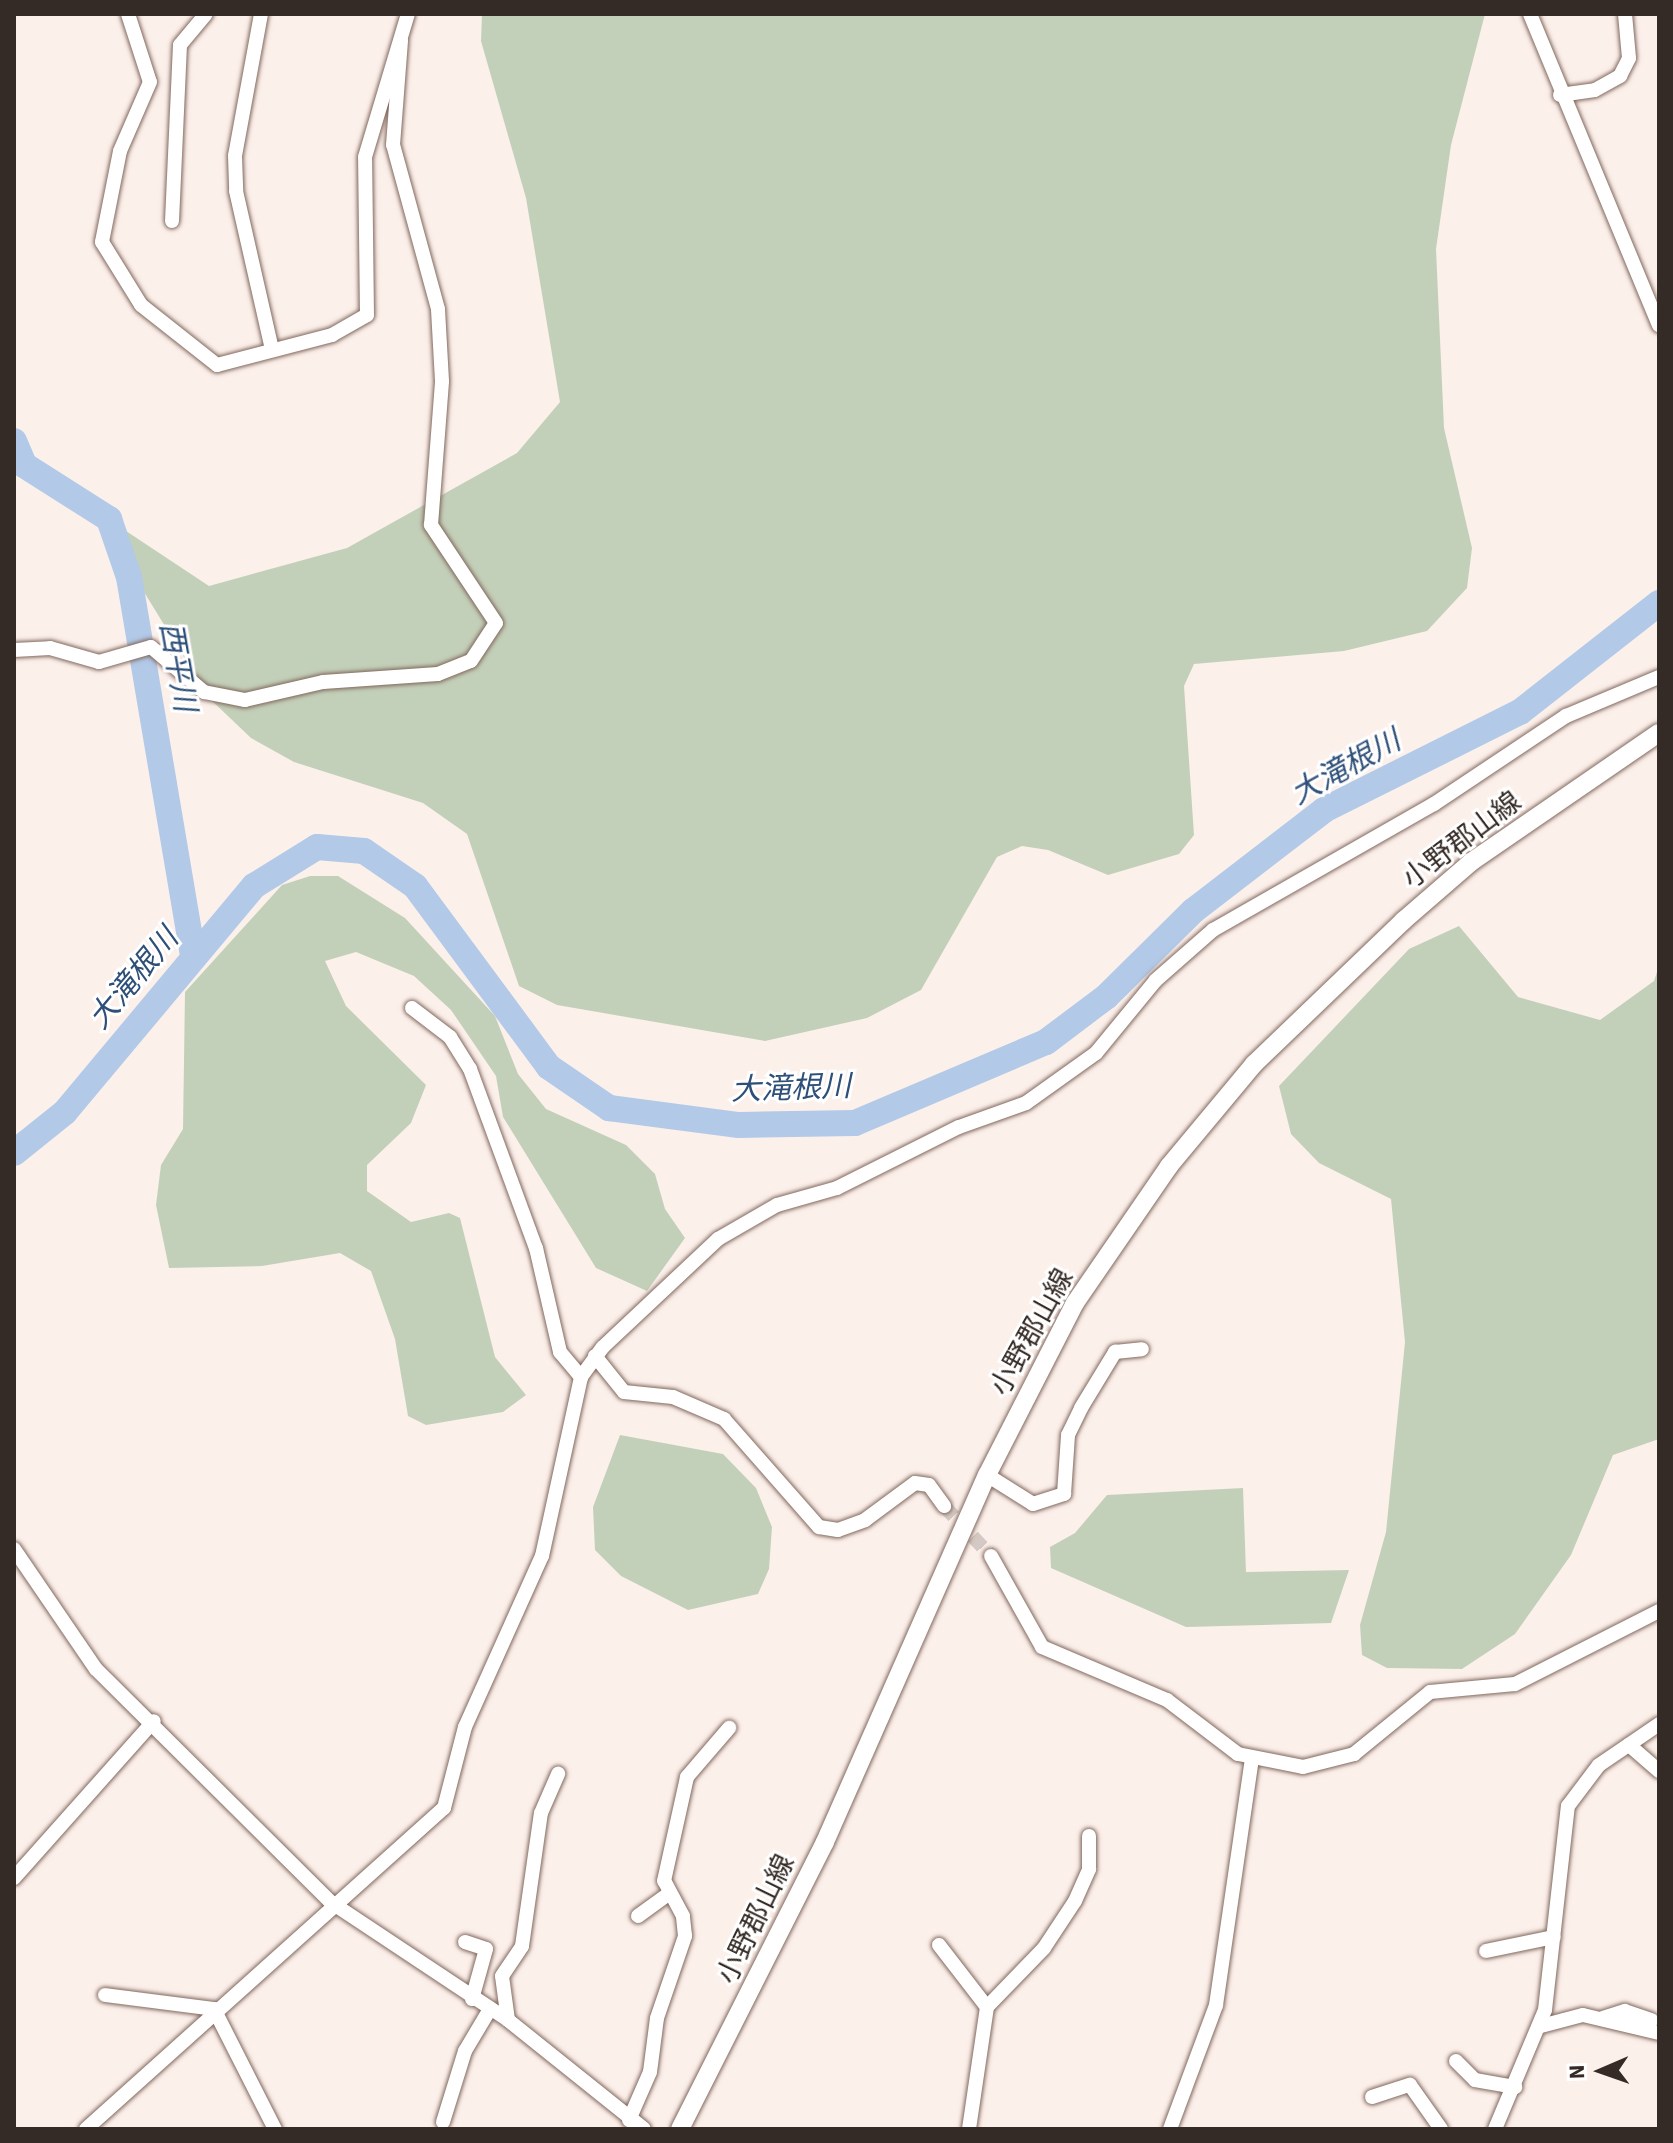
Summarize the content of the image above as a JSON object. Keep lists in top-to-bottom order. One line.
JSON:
{"streets":{"main road":["小野郡山線"]},"water":["西平川","大滝根川"],"north":"left"}
